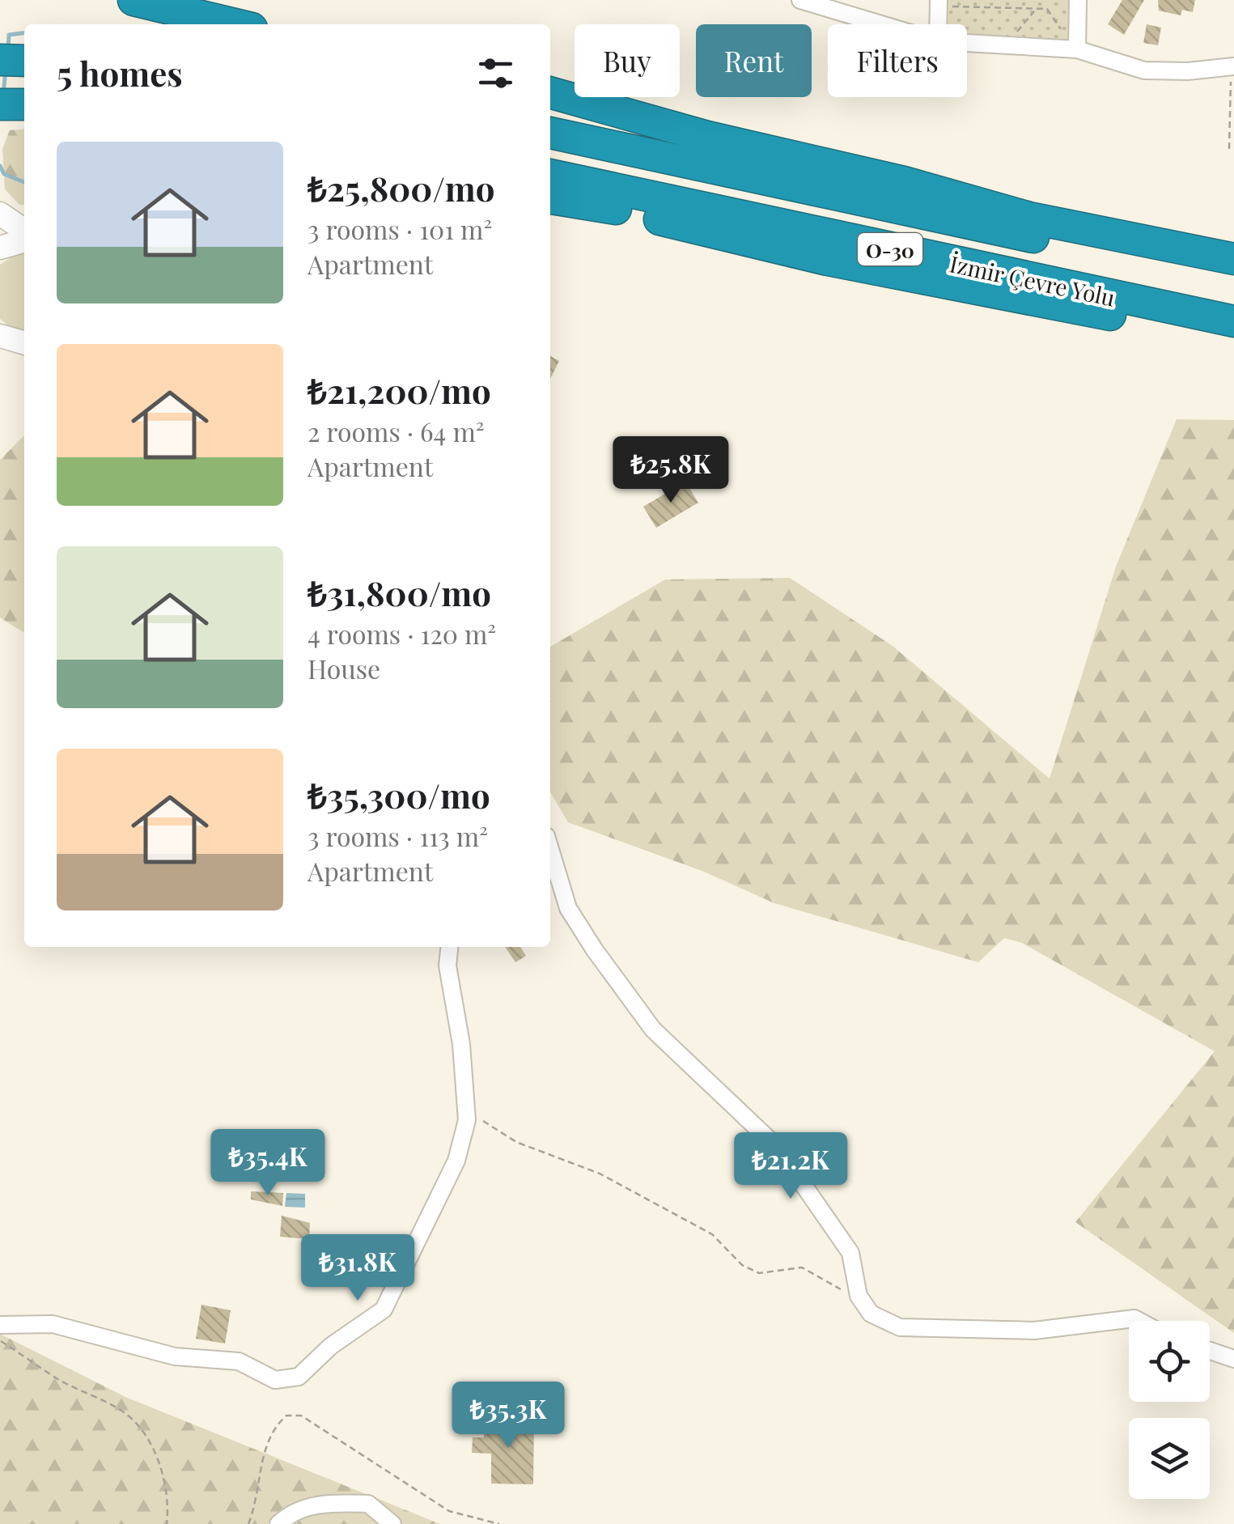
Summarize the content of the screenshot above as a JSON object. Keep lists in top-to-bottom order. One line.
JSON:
{"streets":{"highway":["O-30","İzmir Çevre Yolu"]},"page":{"chip":["Buy","Rent","Filters"],"heading":"5 homes","list":[{"name":"₺25,800/mo","note":"3 rooms · 101 m² · Apartment"},{"name":"₺21,200/mo","note":"2 rooms · 64 m² · Apartment"},{"name":"₺31,800/mo","note":"4 rooms · 120 m² · House"},{"name":"₺35,300/mo","note":"3 rooms · 113 m² · Apartment"}],"price":["₺25.8K","₺35.4K","₺21.2K","₺31.8K","₺35.3K"]}}
